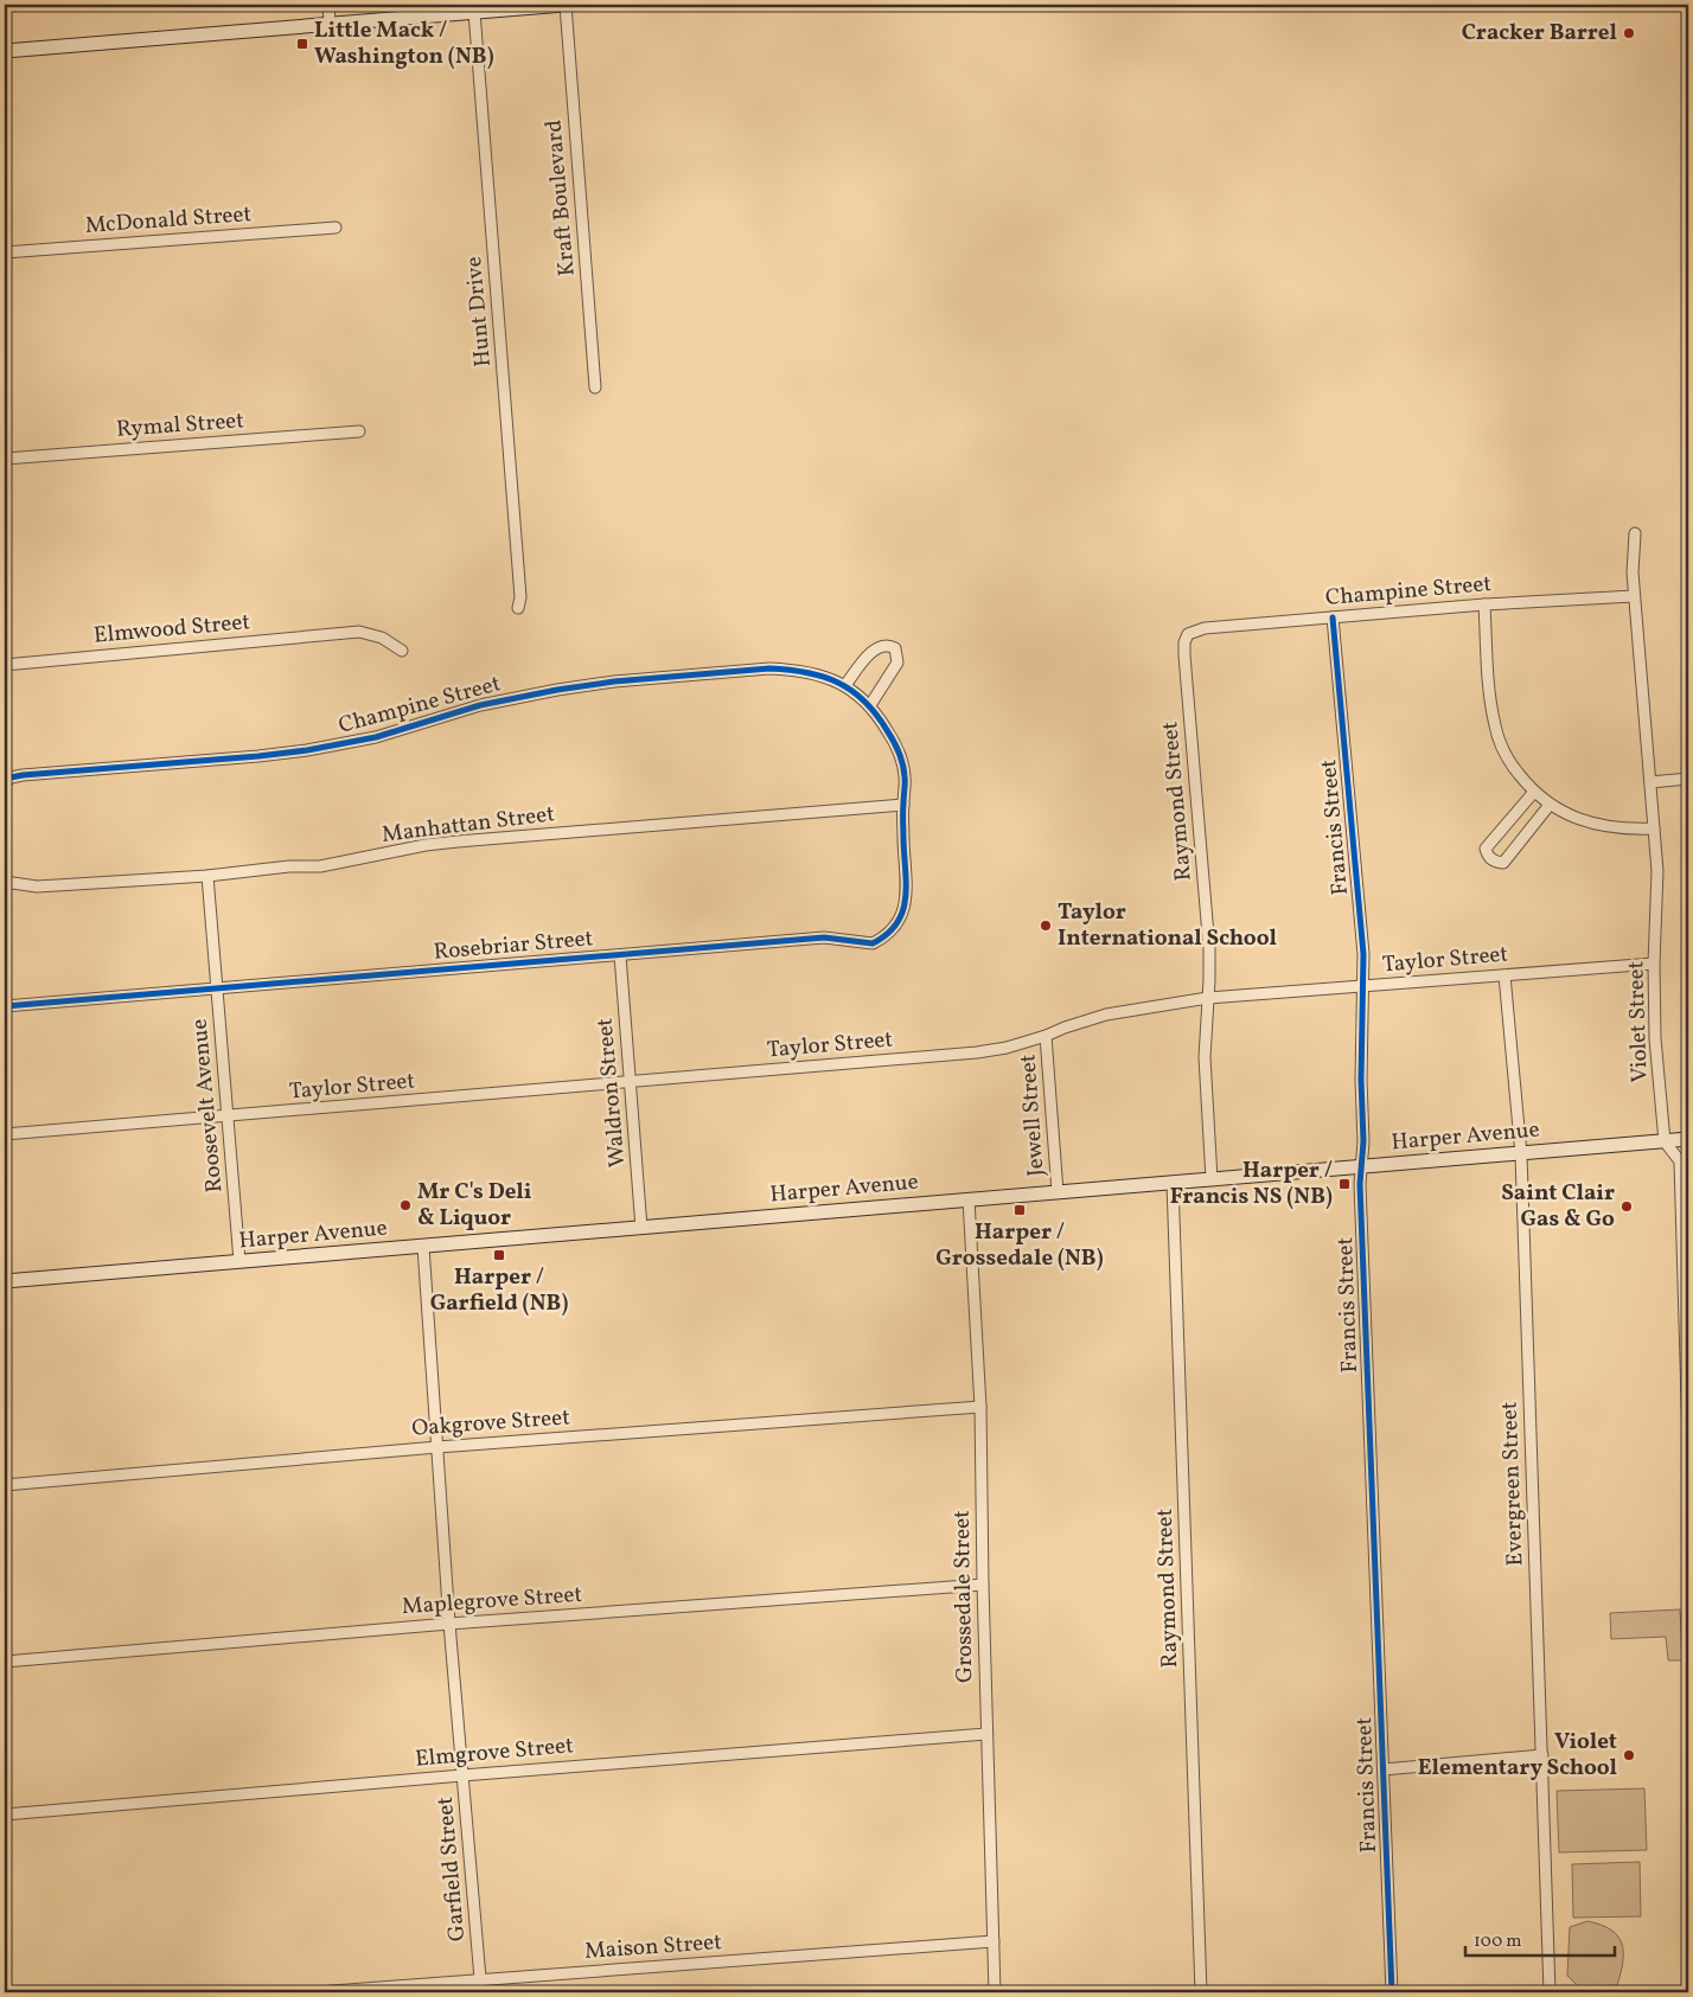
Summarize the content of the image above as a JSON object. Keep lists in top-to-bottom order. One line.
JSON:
{"streets":{"main road":["Harper Avenue"],"street":["Kraft Boulevard","McDonald Street","Hunt Drive","Rymal Street","Champine Street","Elmwood Street","Raymond Street","Manhattan Street","Francis Street","Rosebriar Street","Taylor Street","Violet Street","Waldron Street","Roosevelt Avenue","Jewell Street","Oakgrove Street","Evergreen Street","Grossedale Street","Maplegrove Street","Elmgrove Street","Garfield Street","Maison Street"]},"crossings":[["Champine Street","Raymond Street"],["Champine Street","Manhattan Street"],["Champine Street","Francis Street"],["Champine Street","Rosebriar Street"],["Champine Street","Violet Street"],["Raymond Street","Taylor Street"],["Raymond Street","Harper Avenue"],["Manhattan Street","Rosebriar Street"],["Manhattan Street","Roosevelt Avenue"],["Francis Street","Taylor Street"],["Francis Street","Harper Avenue"],["Rosebriar Street","Waldron Street"],["Rosebriar Street","Roosevelt Avenue"],["Taylor Street","Violet Street"],["Taylor Street","Waldron Street"],["Taylor Street","Roosevelt Avenue"],["Taylor Street","Jewell Street"],["Taylor Street","Evergreen Street"],["Violet Street","Harper Avenue"],["Waldron Street","Harper Avenue"],["Roosevelt Avenue","Harper Avenue"],["Jewell Street","Harper Avenue"],["Harper Avenue","Evergreen Street"],["Harper Avenue","Grossedale Street"],["Harper Avenue","Garfield Street"],["Oakgrove Street","Grossedale Street"],["Oakgrove Street","Garfield Street"],["Grossedale Street","Maplegrove Street"],["Grossedale Street","Elmgrove Street"],["Grossedale Street","Maison Street"],["Maplegrove Street","Garfield Street"],["Elmgrove Street","Garfield Street"],["Garfield Street","Maison Street"]],"places":{"other":["Cracker Barrel","Taylor International School","Mr C's Deli & Liquor","Saint Clair Gas & Go","Violet Elementary School"],"transit":["Little Mack / Washington (NB)","Harper / Francis NS (NB)","Harper / Grossedale (NB)","Harper / Garfield (NB)"]},"scale_bar":"100 m"}
